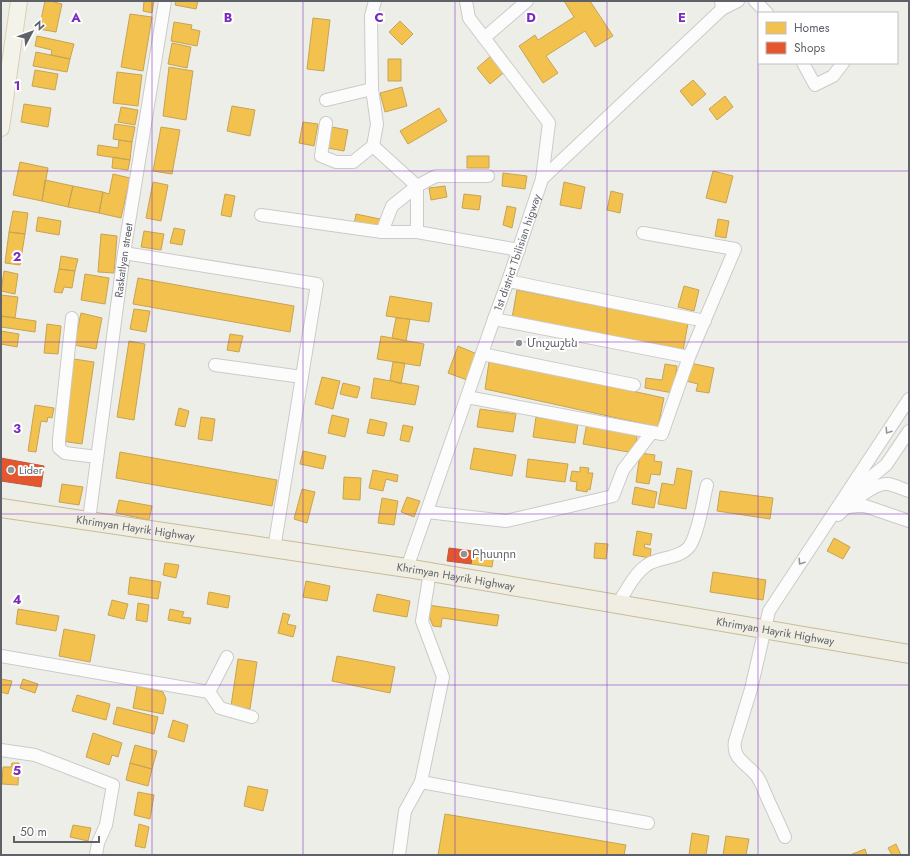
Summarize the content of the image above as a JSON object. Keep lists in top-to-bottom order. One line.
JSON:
{"streets":{"highway":["Khrimyan Hayrik Highway"],"street":["1st district Tbilisian higway","Raskatlyan street"]},"crossings":[["1st district Tbilisian higway","Khrimyan Hayrik Highway"],["Raskatlyan street","Khrimyan Hayrik Highway"]],"places":["Մուշաշեն","Lider","Բիստրո"],"legend":["Homes","Shops"],"scale_bar":"50 m","north":"top right","grid":{"columns":["A","B","C","D","E"],"rows":["1","2","3","4","5"]}}
